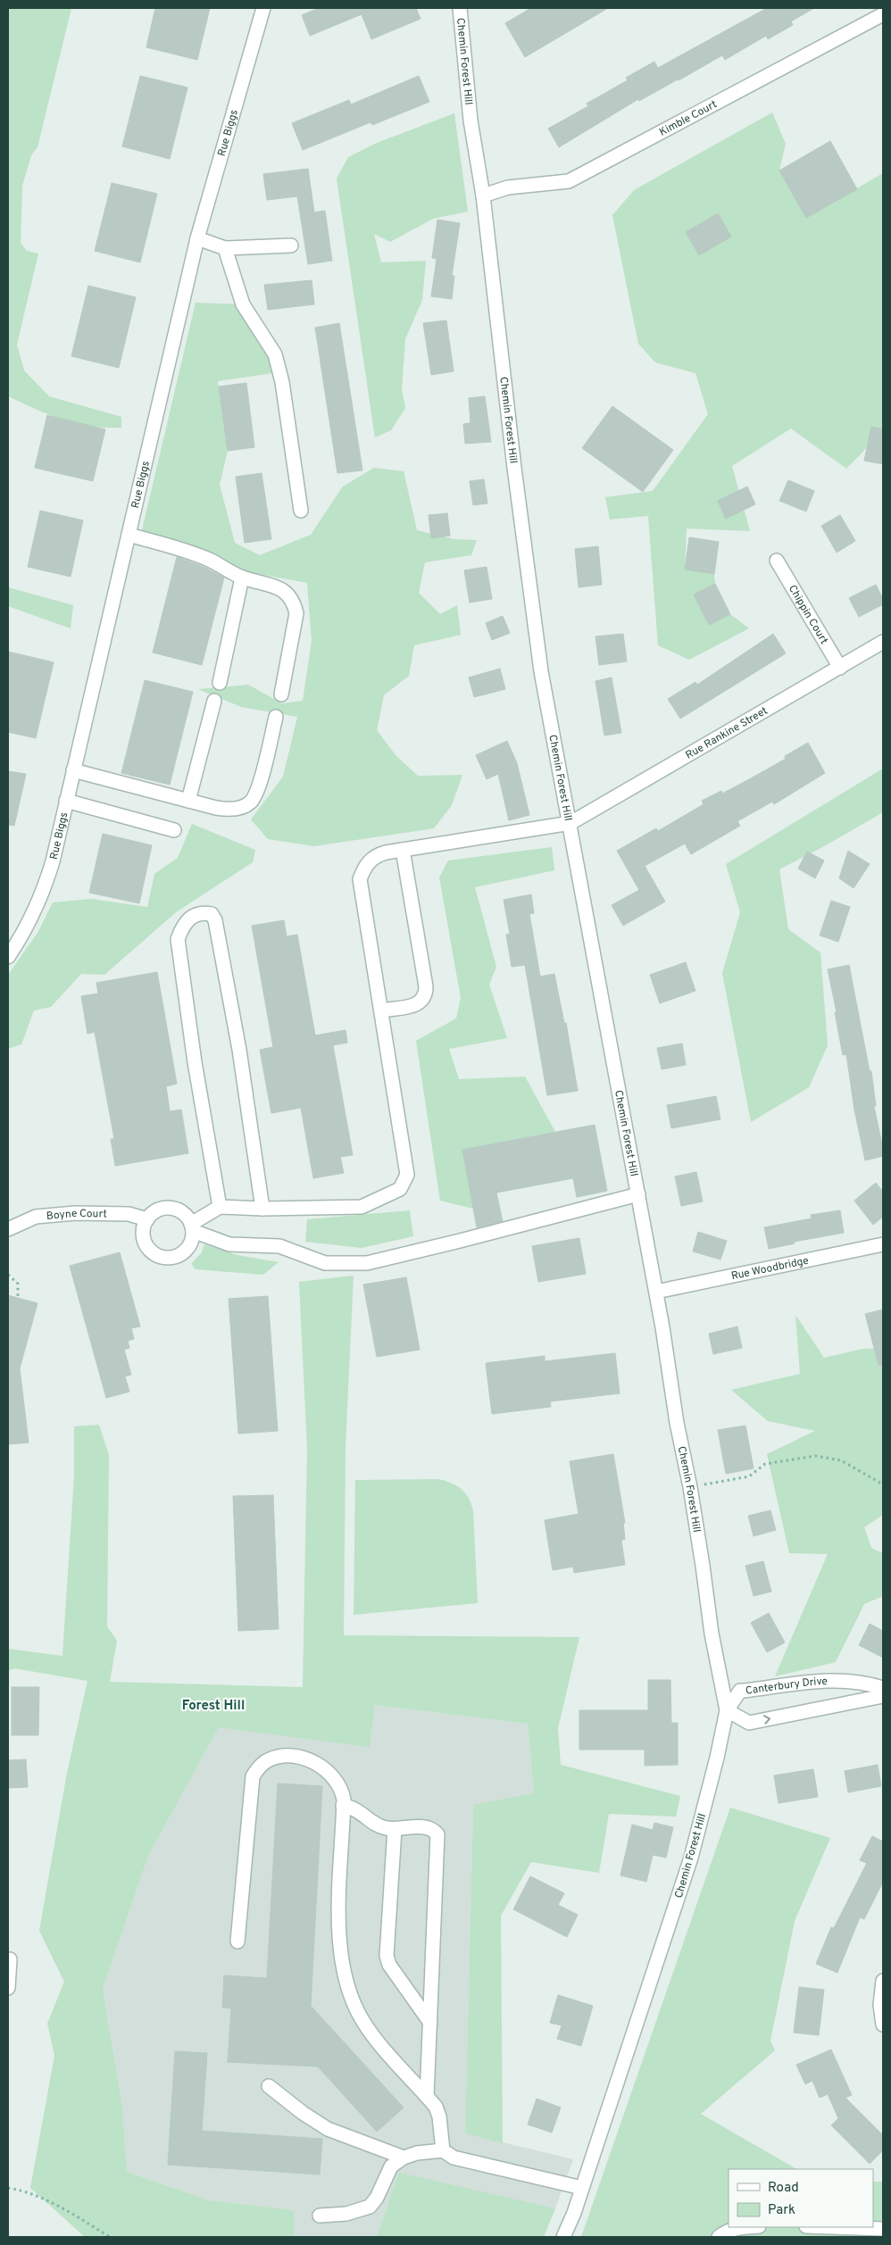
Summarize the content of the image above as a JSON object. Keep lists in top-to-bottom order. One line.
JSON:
{"streets":{"street":["Chemin Forest Hill","Kimble Court","Rue Biggs","Chippin Court","Rue Rankine Street","Boyne Court","Rue Woodbridge","Canterbury Drive"]},"crossings":[["Chemin Forest Hill","Kimble Court"],["Chemin Forest Hill","Rue Rankine Street"],["Chemin Forest Hill","Rue Woodbridge"],["Chemin Forest Hill","Canterbury Drive"],["Chippin Court","Rue Rankine Street"]],"districts":["Forest Hill"],"legend":["Road","Park"]}
